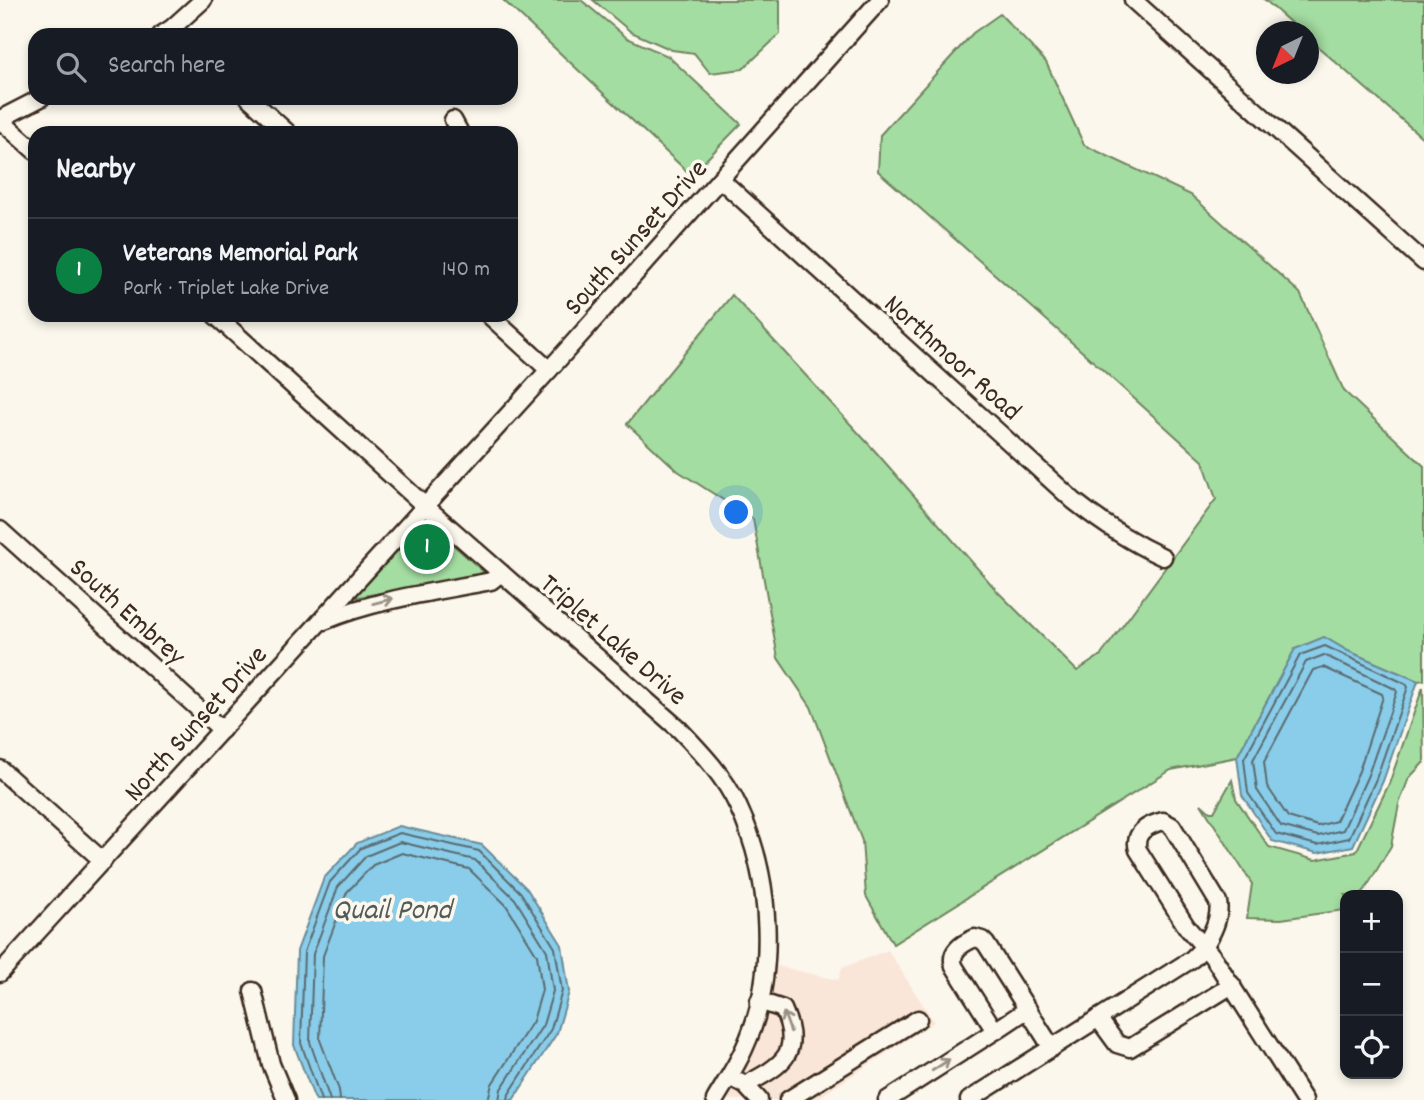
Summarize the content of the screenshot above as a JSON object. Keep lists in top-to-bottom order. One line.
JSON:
{"streets":{"street":["South Sunset Drive","Northmoor Road","South Embrey","Triplet Lake Drive","North Sunset Drive"]},"crossings":[["South Sunset Drive","Northmoor Road"],["South Sunset Drive","Triplet Lake Drive"],["South Sunset Drive","North Sunset Drive"],["South Embrey","North Sunset Drive"],["Triplet Lake Drive","North Sunset Drive"]],"water":["Quail Pond"],"north":"bottom left","page":{"search":"Search here","heading":"Nearby","list":[{"mark":"1","name":"Veterans Memorial Park","note":"Park · Triplet Lake Drive","value":"140 m"}],"pins":"1","map_buttons":["+","−"]}}
